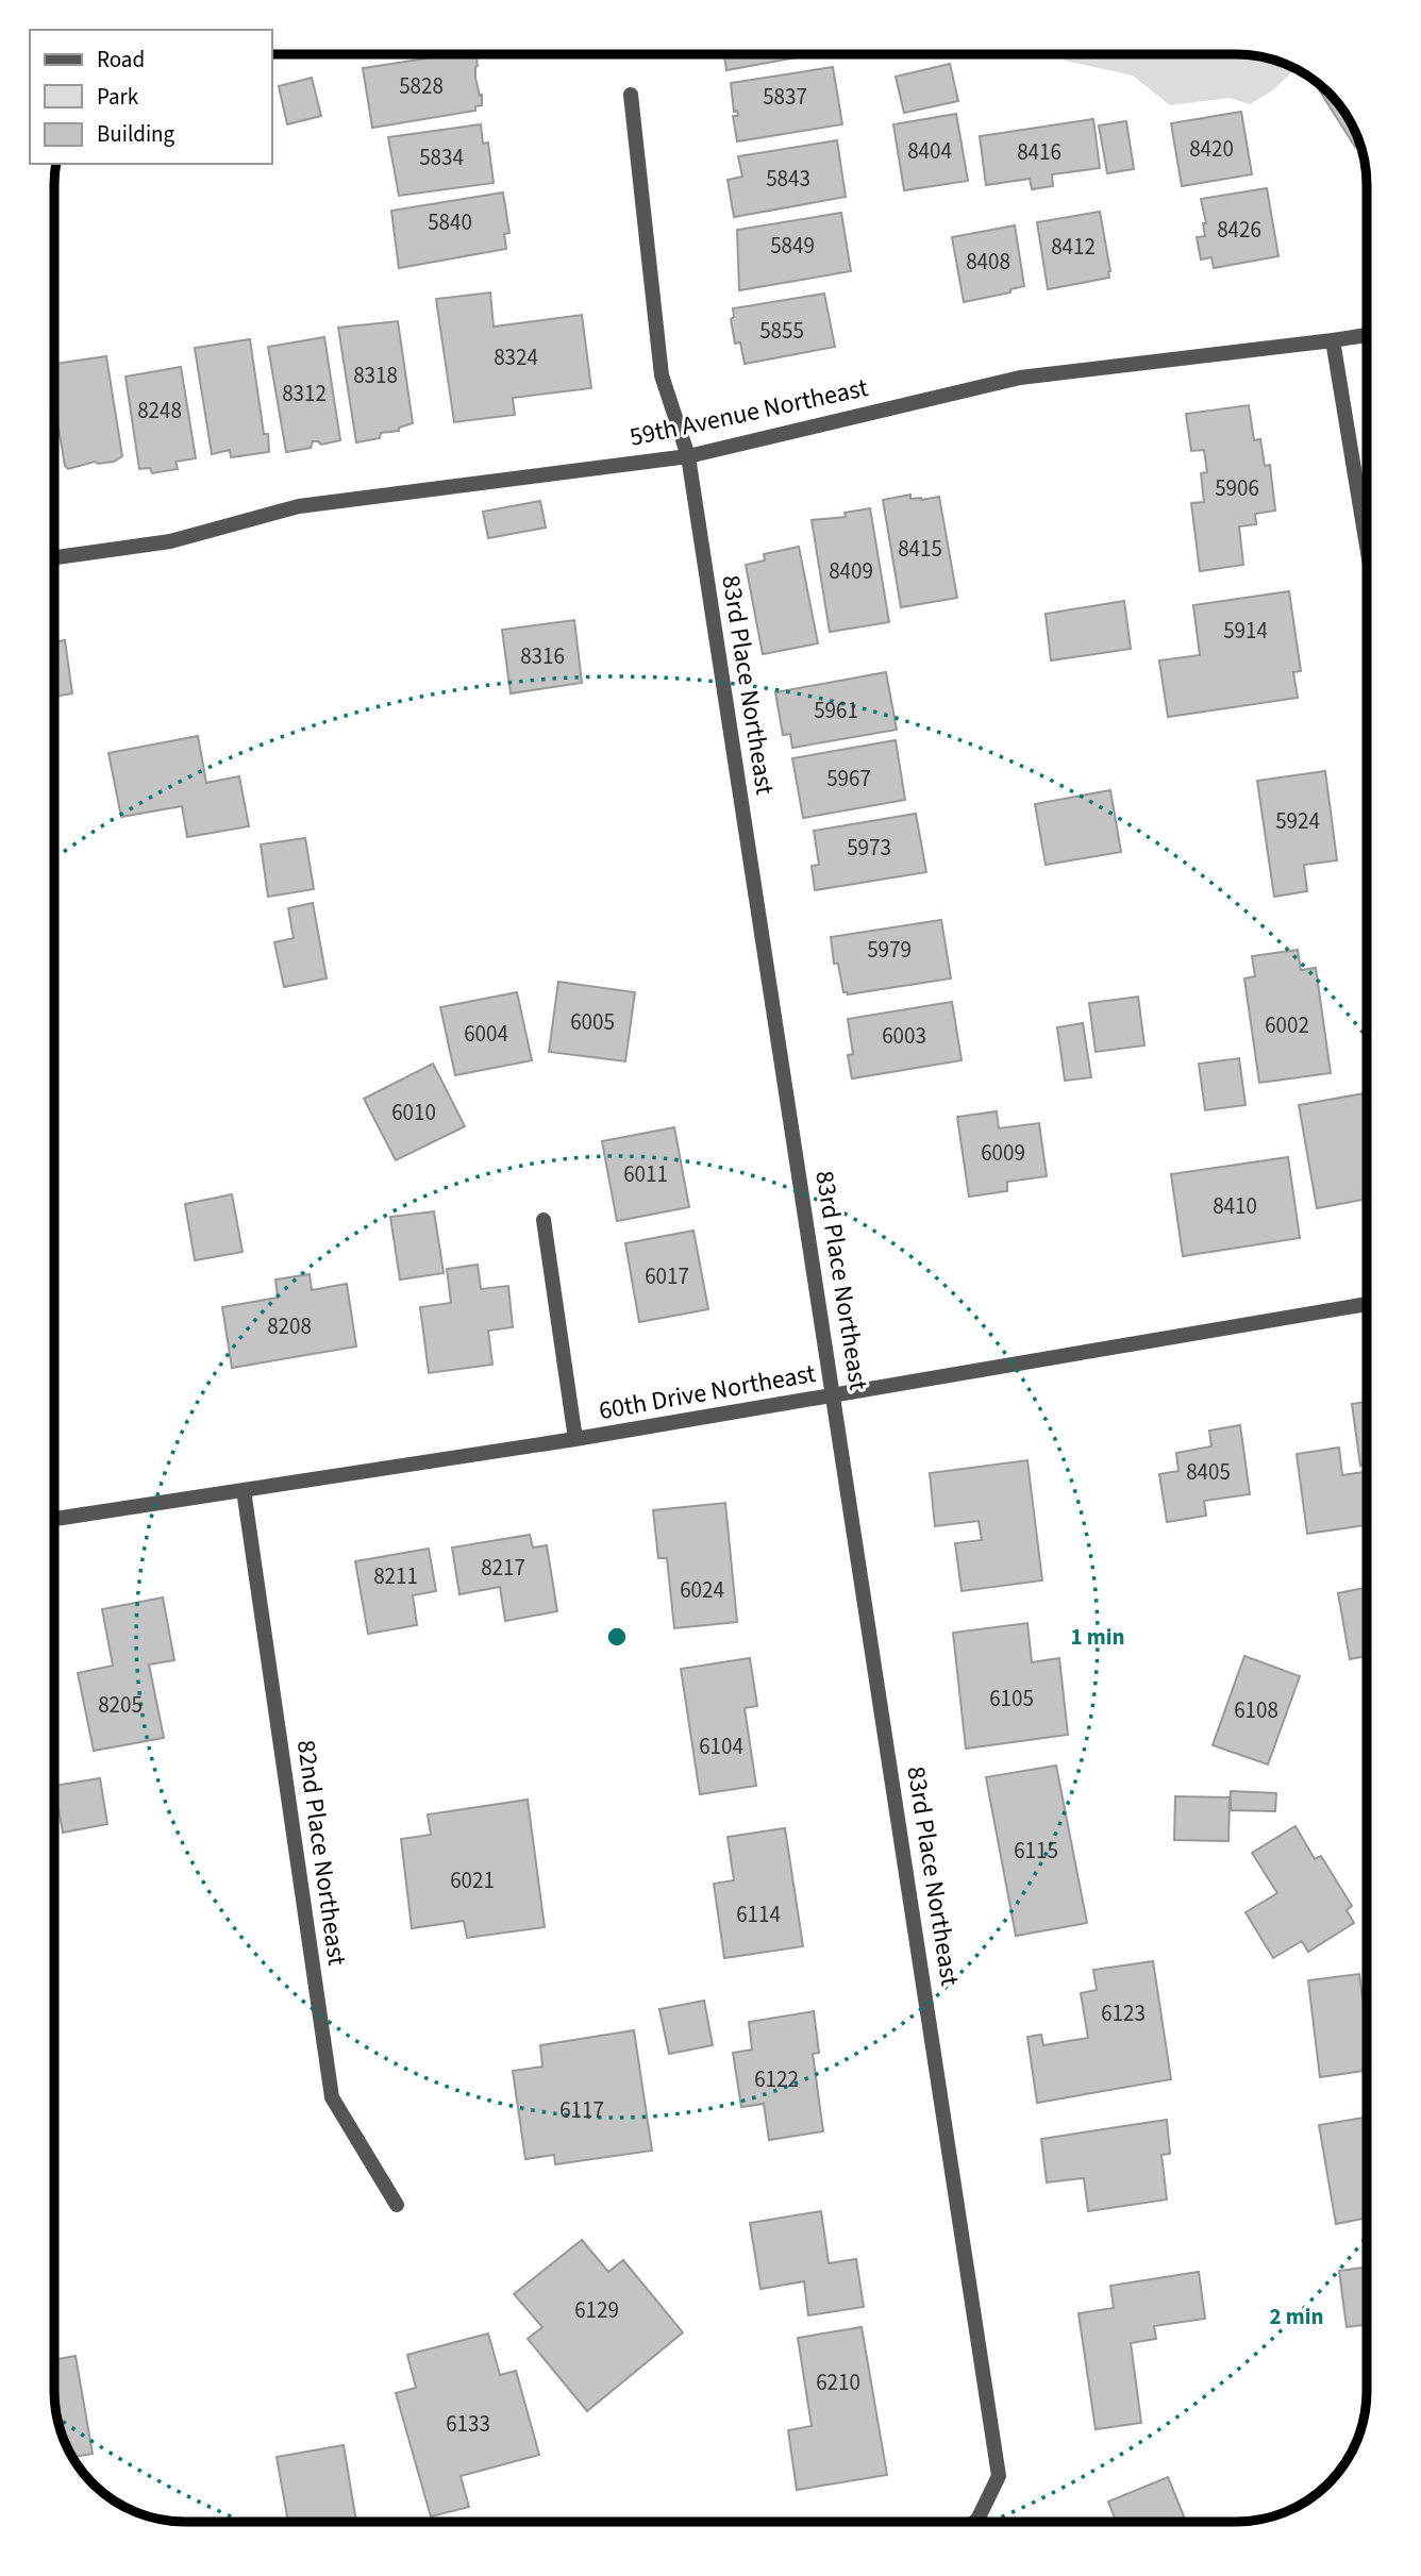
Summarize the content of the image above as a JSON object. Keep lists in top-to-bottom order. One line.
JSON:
{"streets":{"street":["59th Avenue Northeast","83rd Place Northeast","60th Drive Northeast","82nd Place Northeast"]},"crossings":[["59th Avenue Northeast","83rd Place Northeast"],["83rd Place Northeast","60th Drive Northeast"],["60th Drive Northeast","82nd Place Northeast"]],"house_numbers":["5828","5837","8420","8404","8416","5834","5843","5840","8426","5849","8412","8408","5855","8324","8318","8312","8248","5906","8415","8409","5914","8316","5961","5967","5924","5973","5979","6005","6002","6004","6003","6010","6009","6011","8410","6017","8208","8405","8217","8211","6024","6105","8205","6108","6104","6115","6021","6114","6123","6122","6117","6129","6210","6133"],"legend":["Road","Park","Building"],"rings":["1 min","2 min"]}
